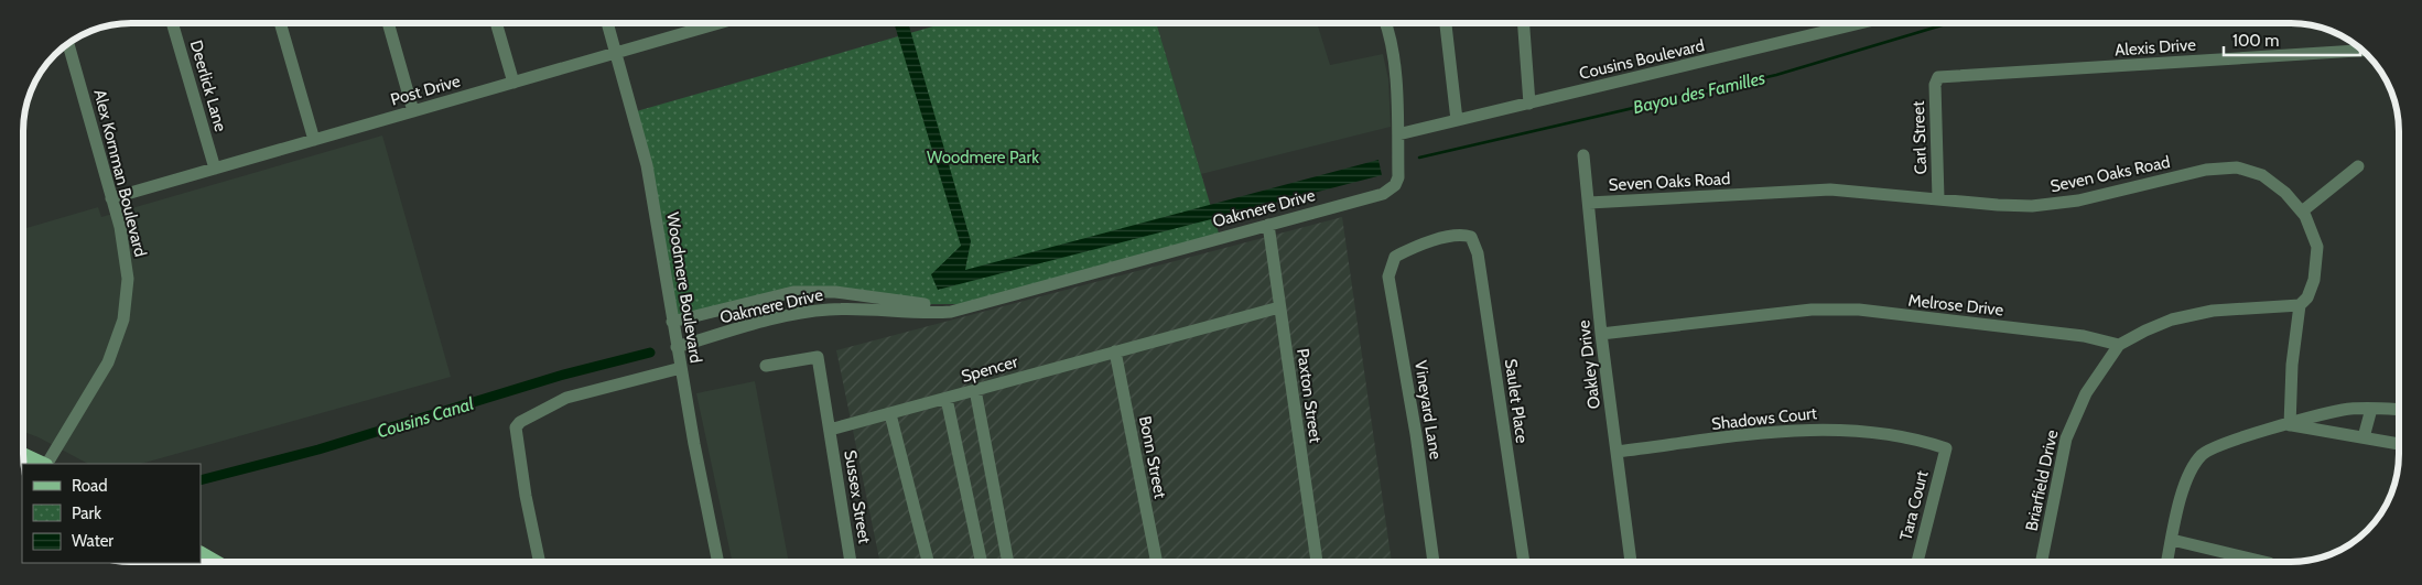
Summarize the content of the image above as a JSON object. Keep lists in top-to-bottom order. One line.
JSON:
{"streets":{"street":["Alexis Drive","Cousins Boulevard","Deerlick Lane","Post Drive","Carl Street","Alex Kornman Boulevard","Seven Oaks Road","Oakmere Drive","Woodmere Boulevard","Melrose Drive","Oakley Drive","Spencer","Paxton Street","Saulet Place","Vineyard Lane","Shadows Court","Bonn Street","Briarfield Drive","Sussex Street","Tara Court"]},"crossings":[["Alexis Drive","Carl Street"],["Cousins Boulevard","Oakmere Drive"],["Deerlick Lane","Post Drive"],["Post Drive","Alex Kornman Boulevard"],["Post Drive","Woodmere Boulevard"],["Carl Street","Seven Oaks Road"],["Seven Oaks Road","Oakley Drive"],["Oakmere Drive","Woodmere Boulevard"],["Oakmere Drive","Paxton Street"],["Melrose Drive","Oakley Drive"],["Melrose Drive","Briarfield Drive"],["Oakley Drive","Shadows Court"],["Spencer","Paxton Street"],["Spencer","Bonn Street"],["Spencer","Sussex Street"],["Saulet Place","Vineyard Lane"],["Shadows Court","Tara Court"]],"water":["Bayou des Familles","Cousins Canal"],"parks":["Woodmere Park"],"legend":["Road","Park","Water"],"scale_bar":"100 m"}
